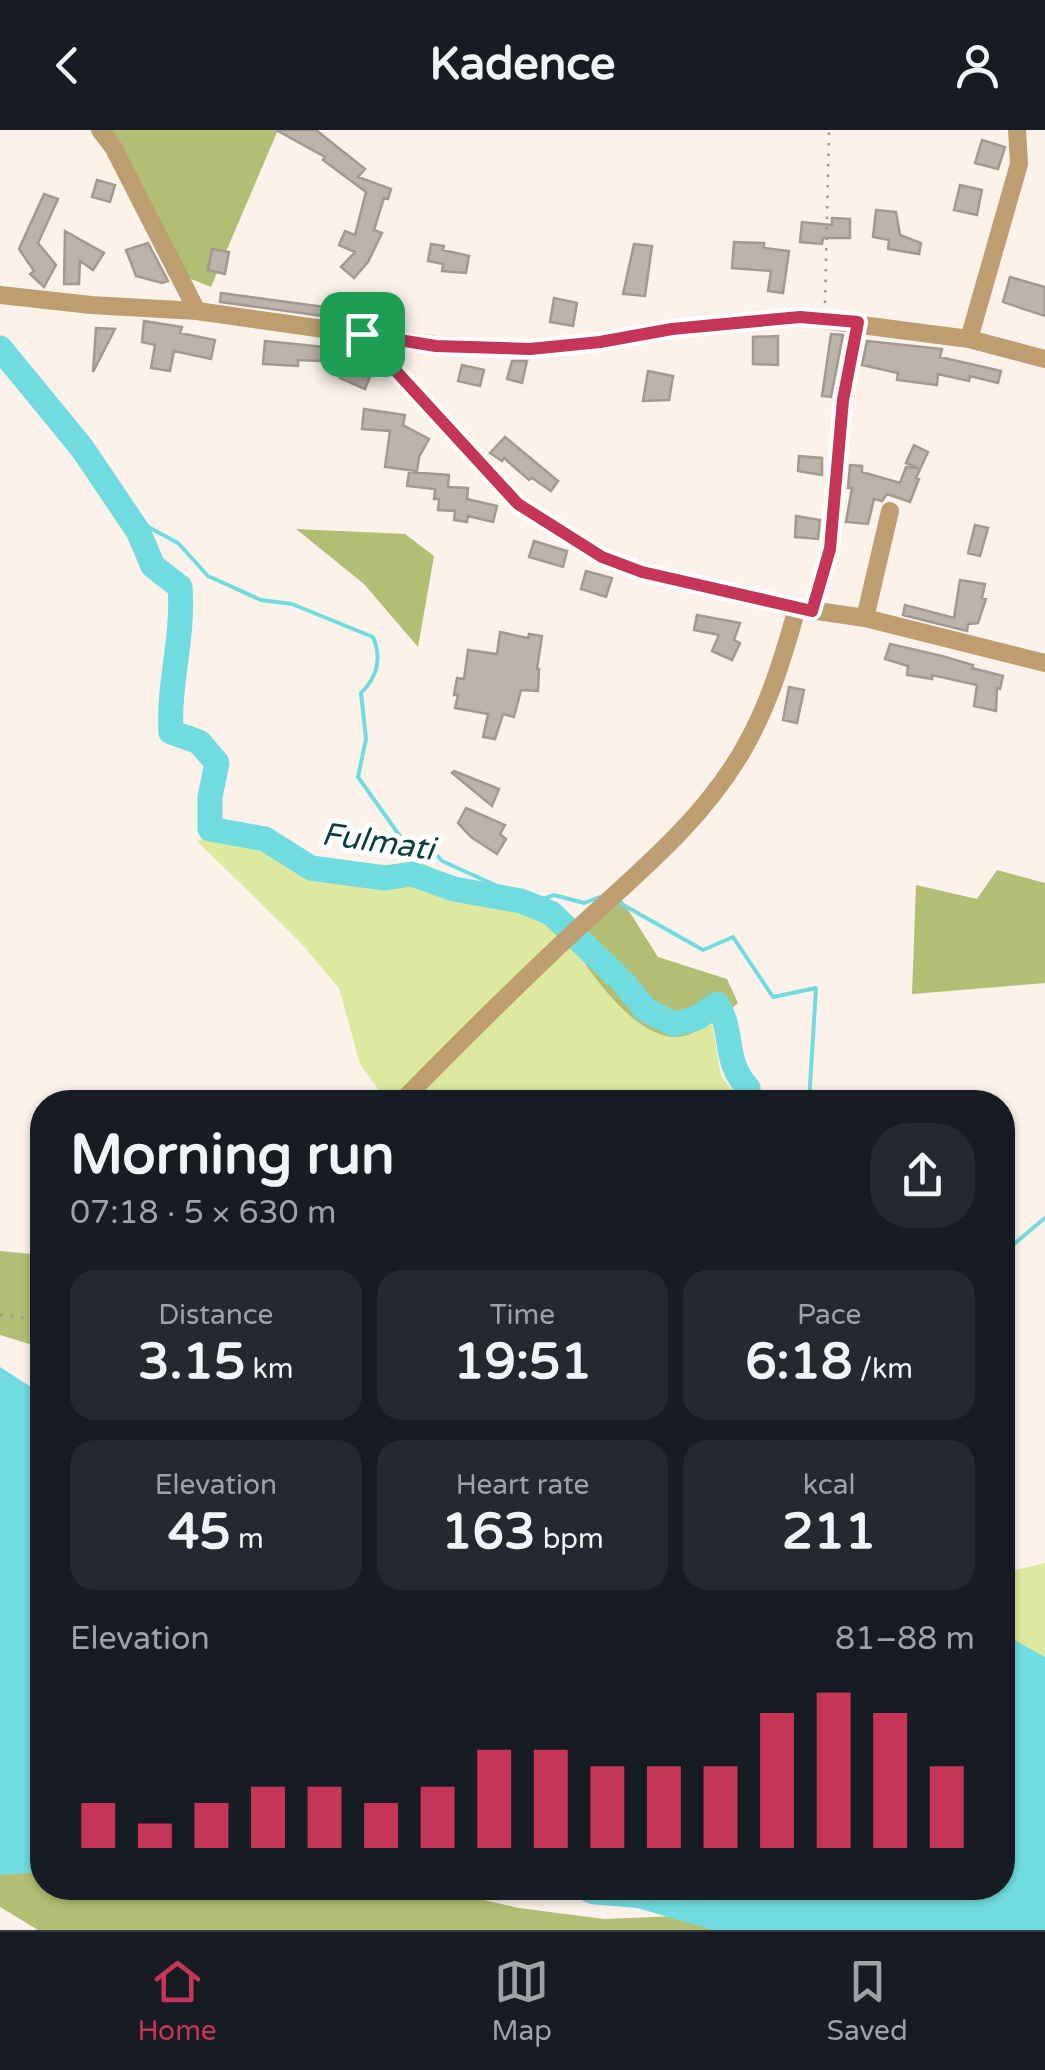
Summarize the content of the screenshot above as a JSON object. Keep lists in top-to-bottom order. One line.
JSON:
{"water":["Fulmati"],"page":{"header":"Kadence","heading":["Morning run","07:18 · 5 × 630 m"],"stats":[["Distance","3.15 km"],["Time","19:51"],["Pace","6:18 /km"],["Elevation","45 m"],["Heart rate","163 bpm"],["kcal","211"]],"chart":["Elevation","81–88 m"],"tabs":["Home","Map","Saved"]}}
